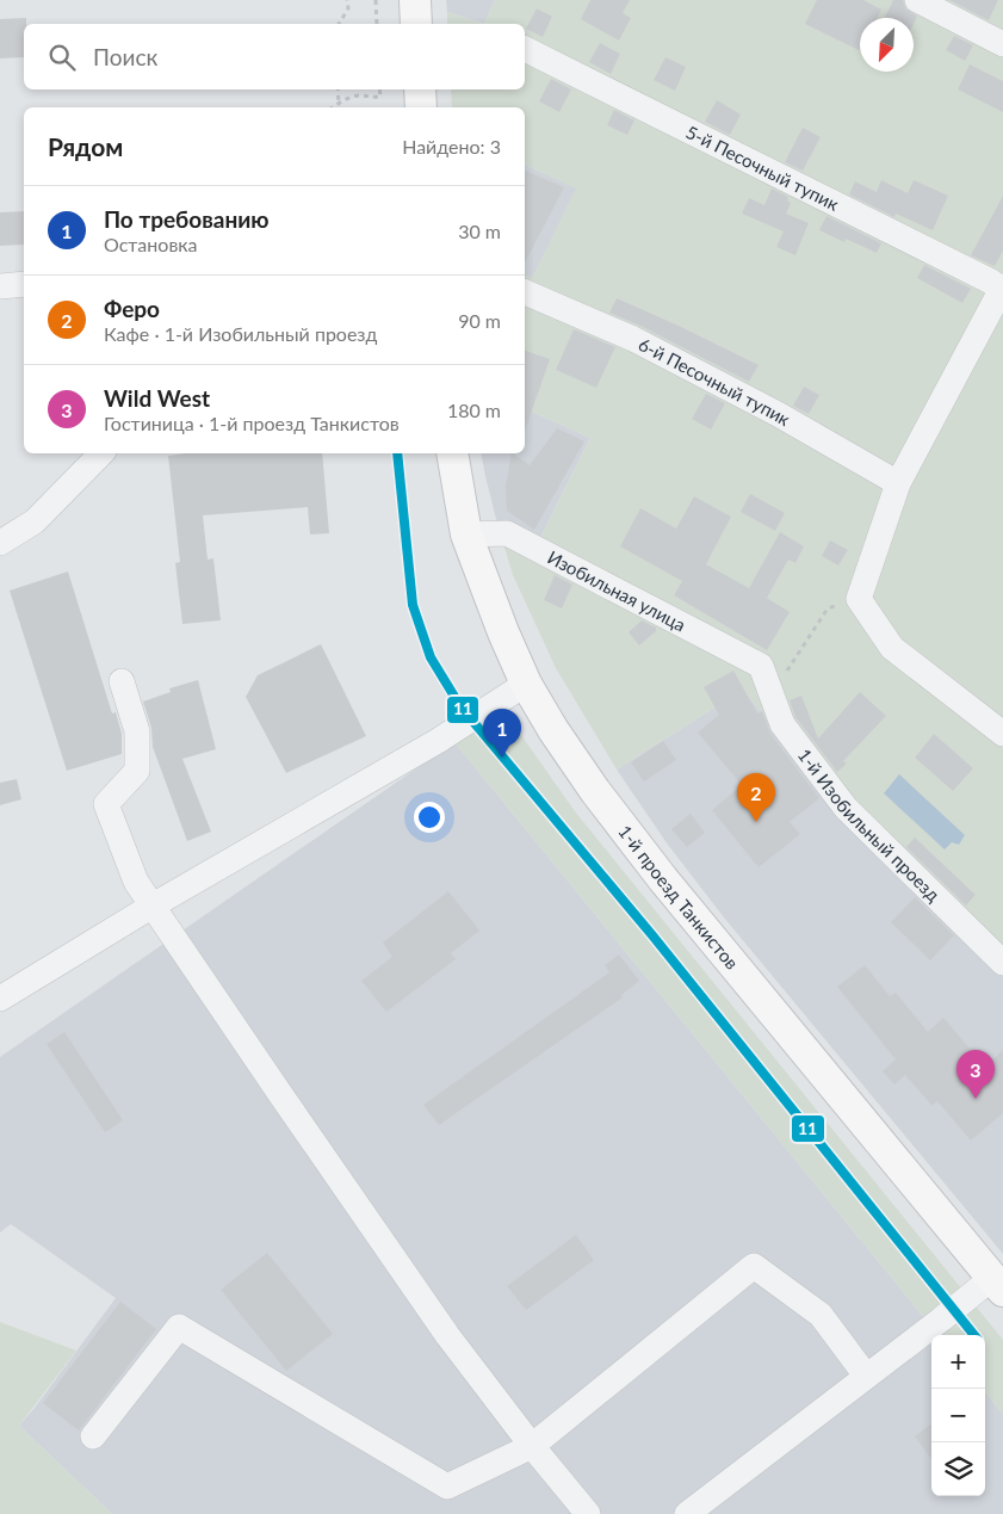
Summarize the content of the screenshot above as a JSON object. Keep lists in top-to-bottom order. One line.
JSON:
{"streets":{"main road":["1-й проезд Танкистов"],"street":["5-й Песочный тупик","6-й Песочный тупик","Изобильная улица","1-й Изобильный проезд"]},"crossings":[["Изобильная улица","1-й Изобильный проезд"],["Изобильная улица","1-й проезд Танкистов"]],"lines":["transit line 11"],"north":"bottom left","page":{"search":"Поиск","heading":["Рядом","Найдено: 3"],"list":[{"mark":"1","name":"По требованию","note":"Остановка","value":"30 m"},{"mark":"2","name":"Феро","note":"Кафе · 1-й Изобильный проезд","value":"90 m"},{"mark":"3","name":"Wild West","note":"Гостиница · 1-й проезд Танкистов","value":"180 m"}],"pins":["1","2","3"],"map_buttons":["+","−"]}}
